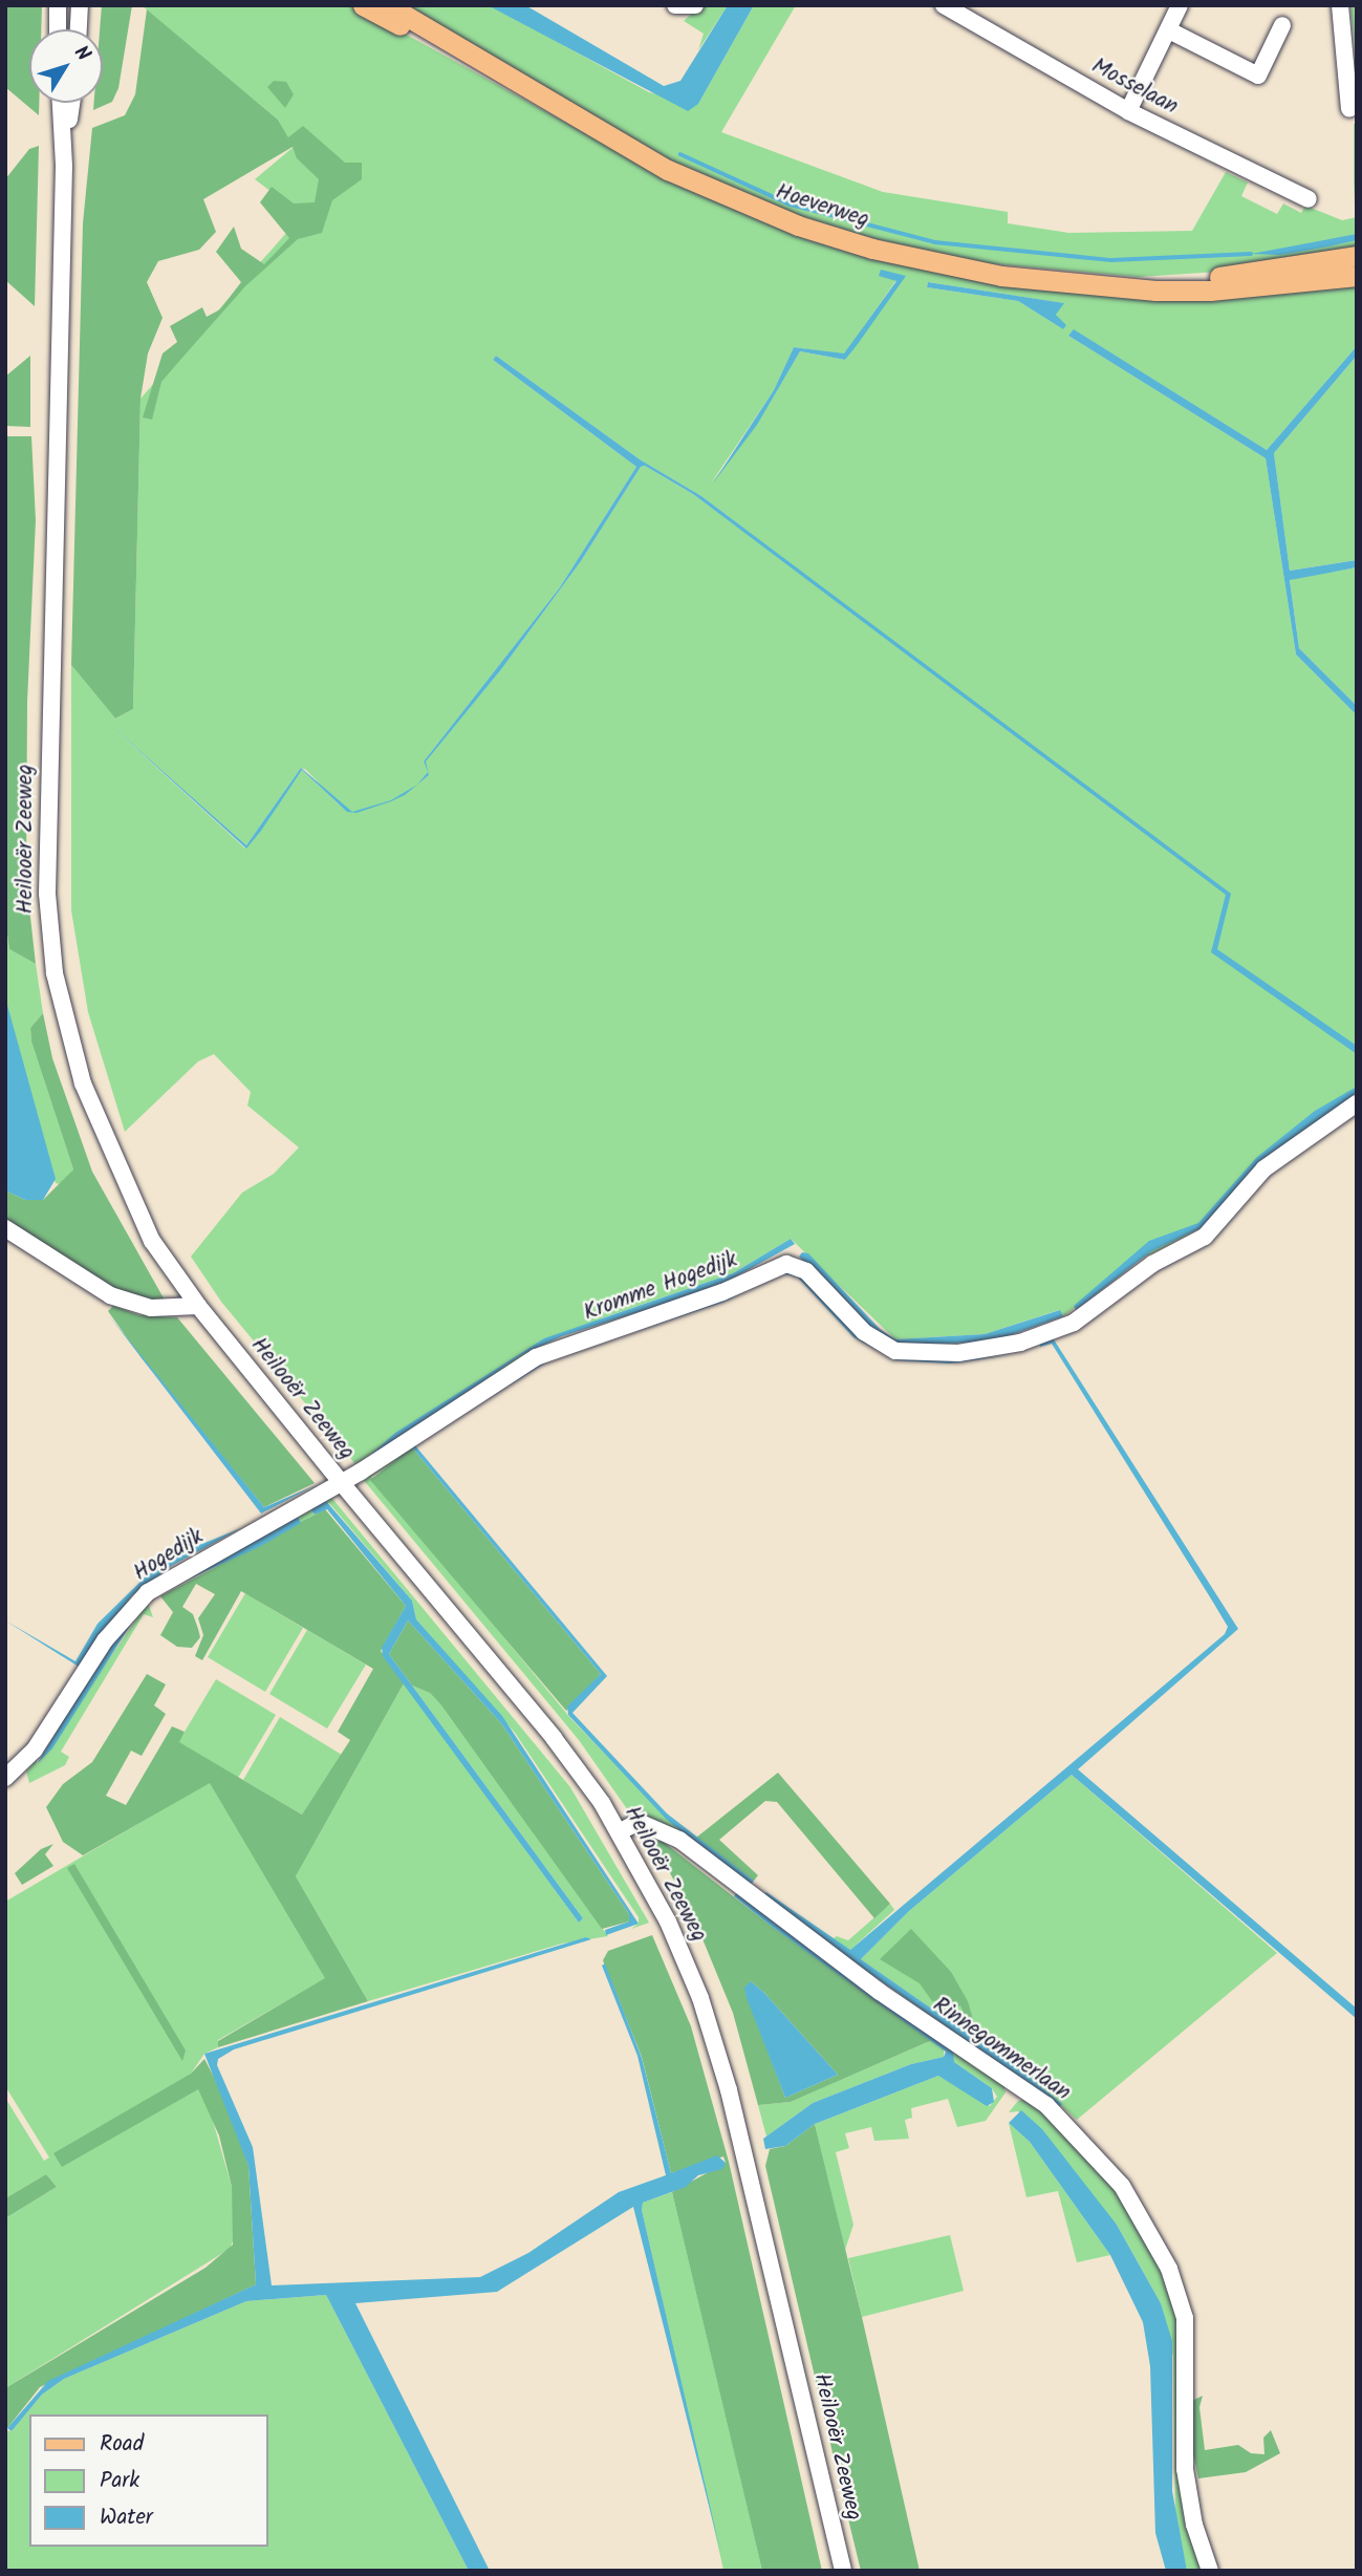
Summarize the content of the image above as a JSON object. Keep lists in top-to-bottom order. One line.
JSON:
{"streets":{"main road":["Hoeverweg"],"street":["Mosselaan","Heilooër Zeeweg","Kromme Hogedijk","Hogedijk","Rinnegommerlaan"]},"crossings":[["Heilooër Zeeweg","Kromme Hogedijk"],["Heilooër Zeeweg","Hogedijk"],["Heilooër Zeeweg","Rinnegommerlaan"],["Kromme Hogedijk","Hogedijk"]],"legend":["Road","Park","Water"],"north":"top right"}
